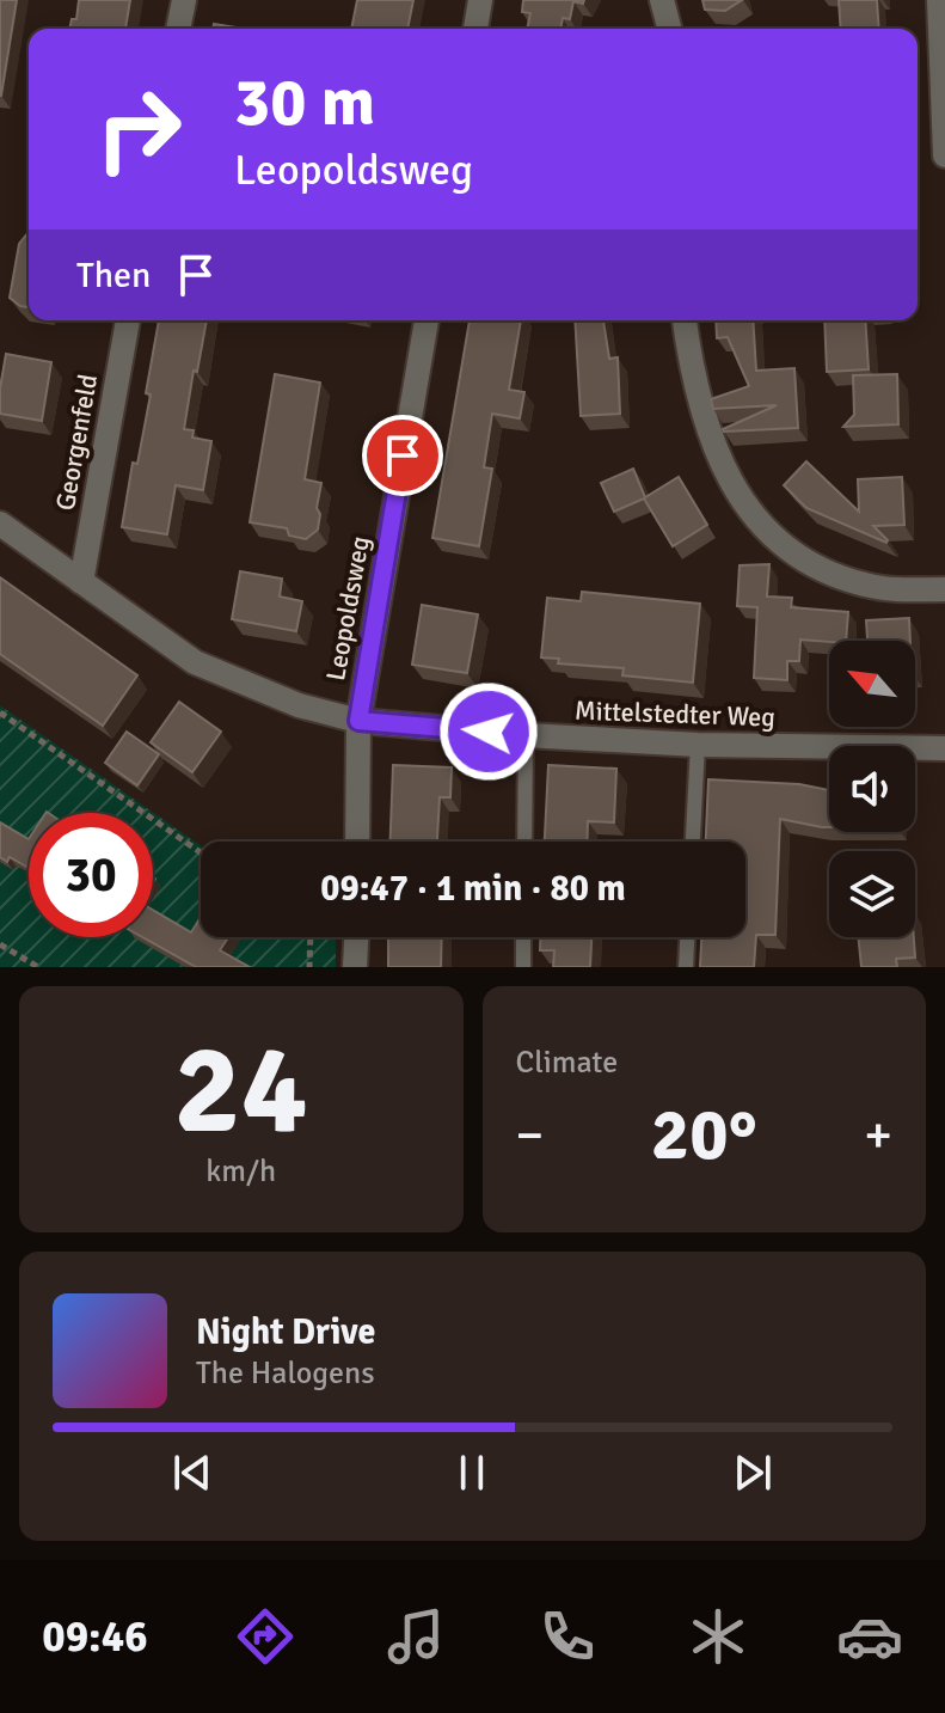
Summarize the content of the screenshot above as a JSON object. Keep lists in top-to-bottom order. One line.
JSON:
{"streets":{"street":["Georgenfeld","Leopoldsweg","Mittelstedter Weg"]},"crossings":[["Georgenfeld","Mittelstedter Weg"],["Leopoldsweg","Mittelstedter Weg"]],"north":"top left","page":{"turn":["30 m","Leopoldsweg"],"then":"Then","limit":"30","trip":"09:47 · 1 min · 80 m","tile":[["24","km/h"],"Climate"],"heat":["−","20°","+"],"song":["Night Drive","The Halogens"],"tabs":"09:46"}}
